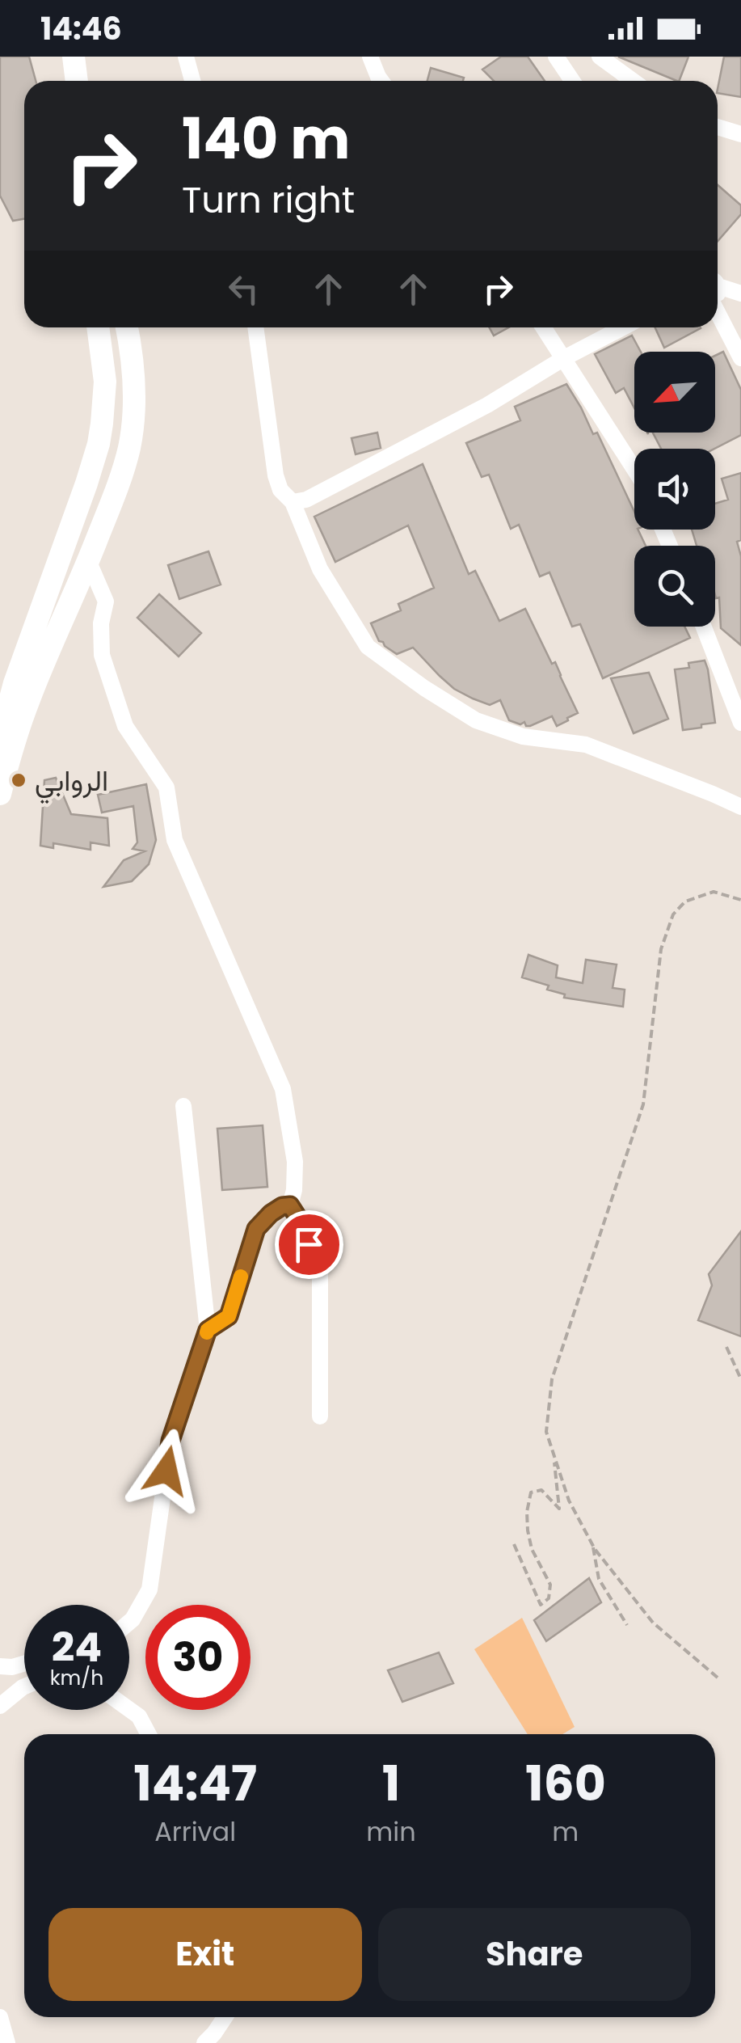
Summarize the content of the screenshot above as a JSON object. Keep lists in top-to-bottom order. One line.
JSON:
{"places":["الروابي"],"north":"bottom left","page":{"status":"14:46","turn":["140 m","Turn right"],"speed":"24 km/h","limit":"30","eta":["14:47","Arrival","1","min","160","m"],"buttons":["Exit","Share"]}}
